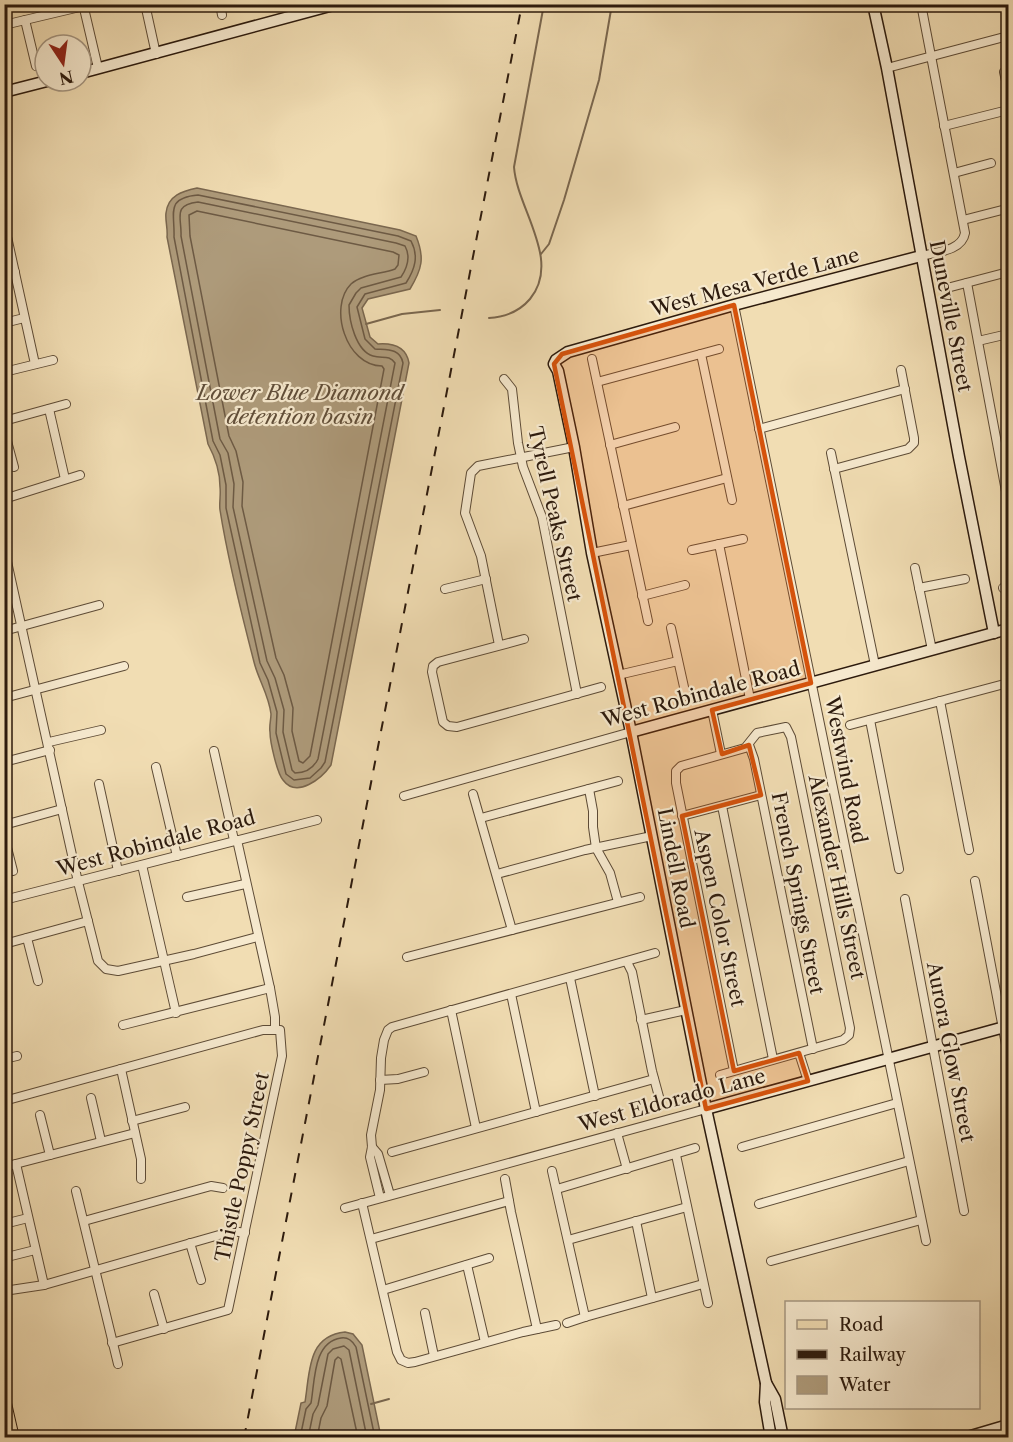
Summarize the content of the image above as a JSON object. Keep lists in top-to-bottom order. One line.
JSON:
{"streets":{"street":["West Mesa Verde Lane","Duneville Street","Tyrell Peaks Street","West Robindale Road","Westwind Road","Lindell Road","Alexander Hills Street","French Springs Street","Aspen Color Street","Aurora Glow Street","West Eldorado Lane","Thistle Poppy Street"]},"crossings":[["West Mesa Verde Lane","Duneville Street"],["West Mesa Verde Lane","Westwind Road"],["West Mesa Verde Lane","Lindell Road"],["Duneville Street","West Robindale Road"],["West Robindale Road","Westwind Road"],["West Robindale Road","Lindell Road"],["West Robindale Road","Thistle Poppy Street"],["Westwind Road","West Eldorado Lane"],["Lindell Road","West Eldorado Lane"],["Alexander Hills Street","French Springs Street"],["Aurora Glow Street","West Eldorado Lane"]],"water":["Lower Blue Diamond detention basin"],"legend":["Road","Railway","Water"],"north":"bottom"}
